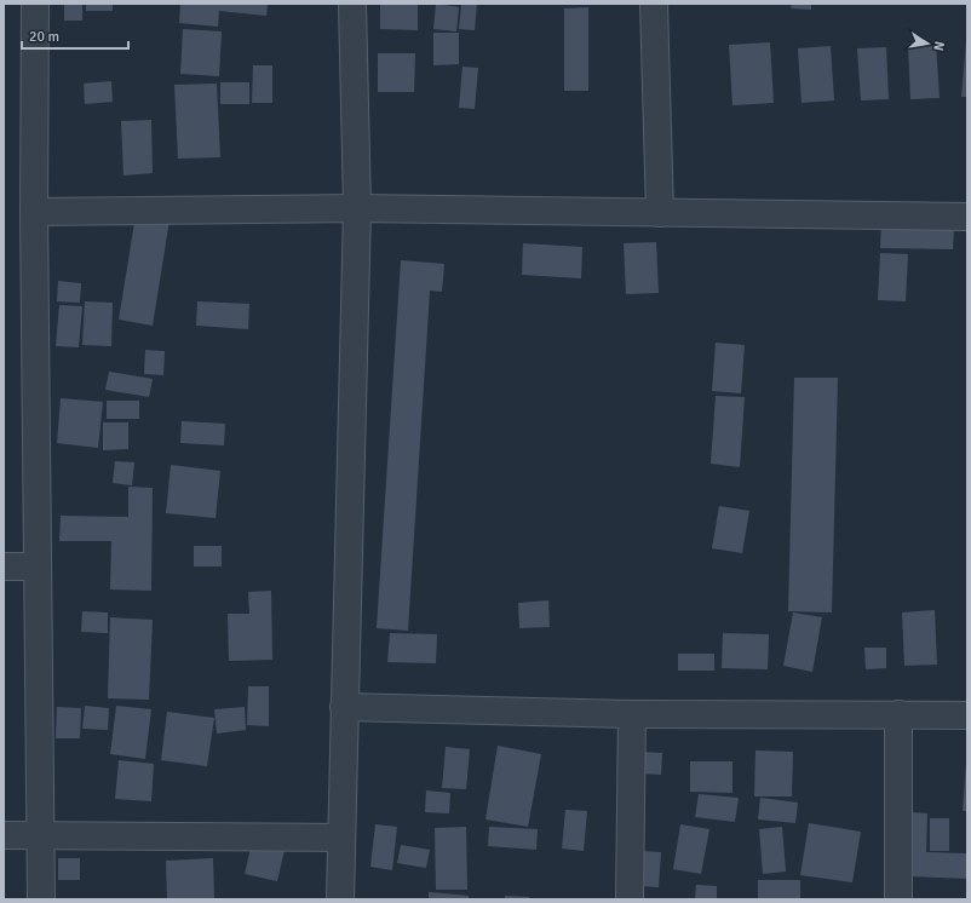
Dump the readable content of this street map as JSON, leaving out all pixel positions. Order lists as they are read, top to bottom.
{
  "scale_bar": "20 m",
  "north": "right"
}
